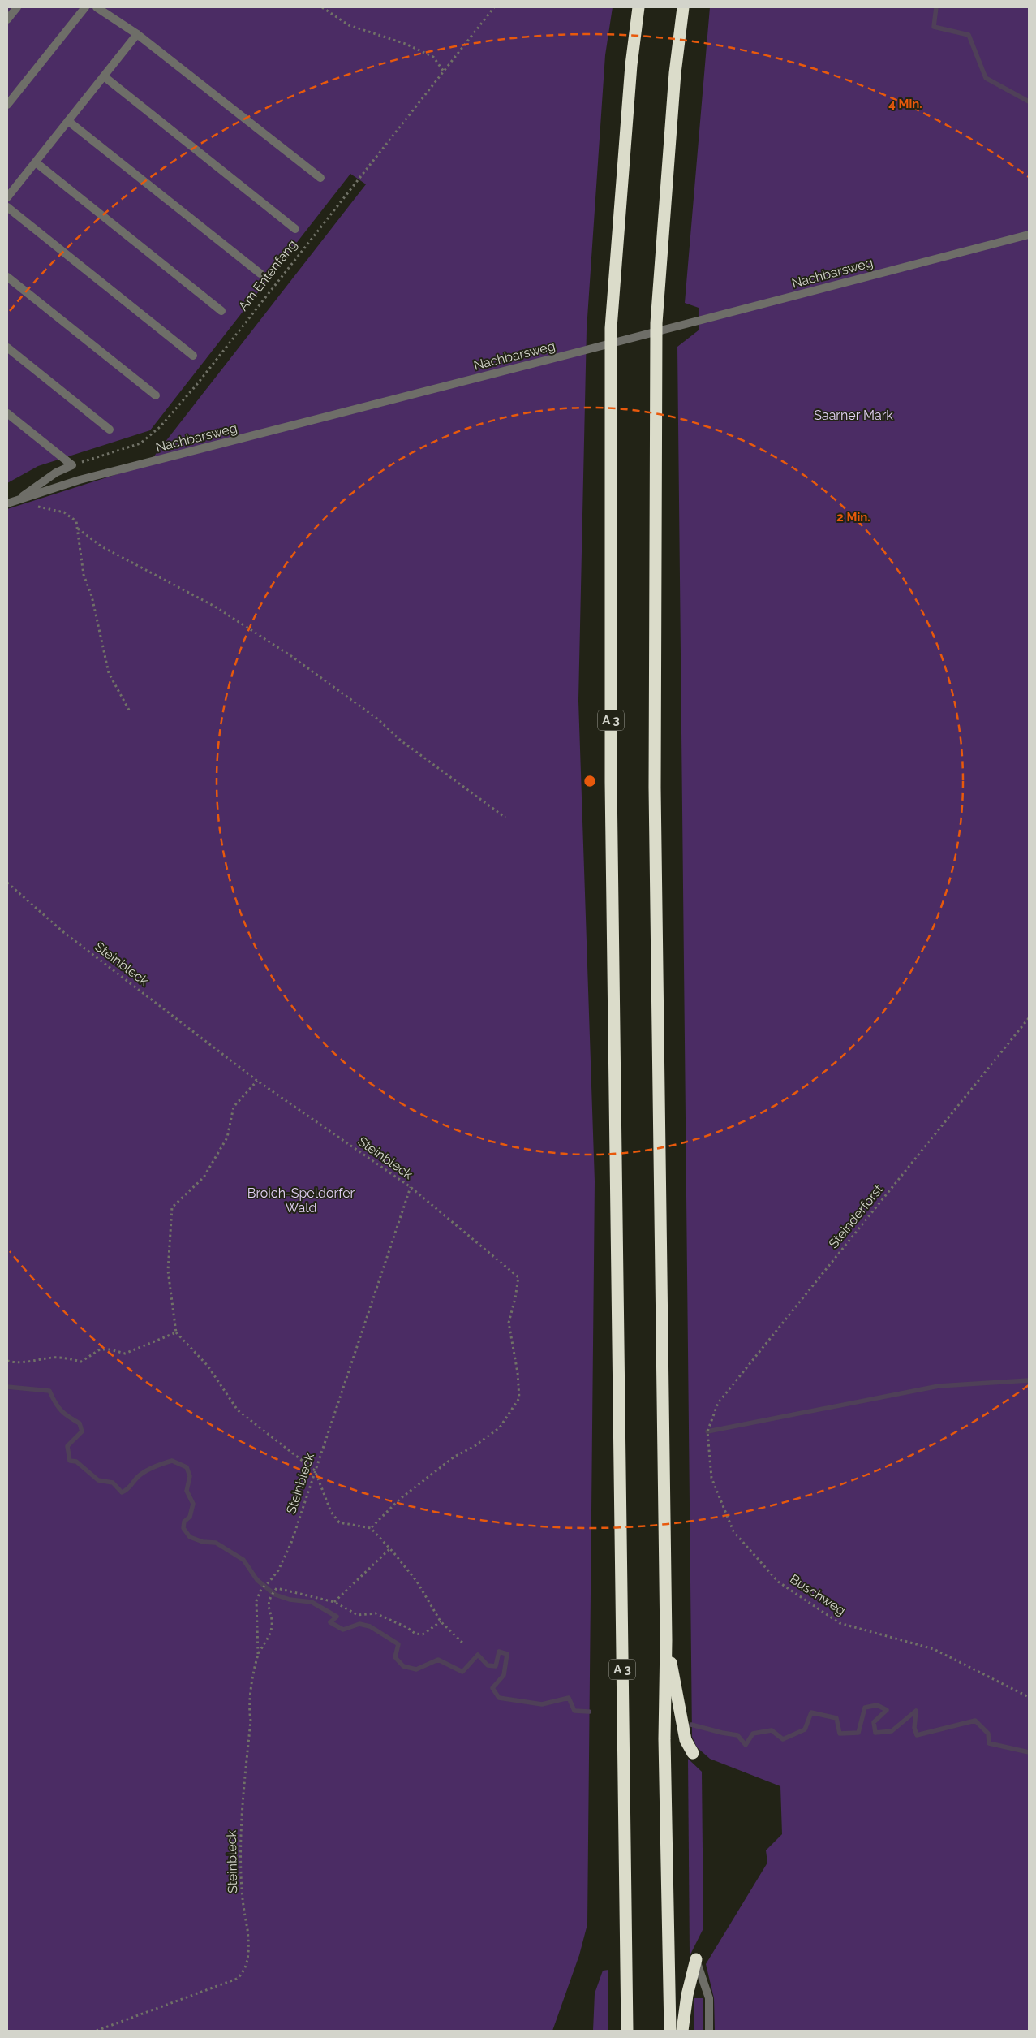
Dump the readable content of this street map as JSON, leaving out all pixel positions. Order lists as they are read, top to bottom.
{
  "streets": {
    "highway": ["A 3"],
    "lane": ["Nachbarsweg"],
    "path": [
      "Am Entenfang",
      "Steinbleck",
      "Steinderforst",
      "Buschweg"
    ]
  },
  "crossings": [
    ["Steinderforst", "Buschweg"]
  ],
  "parks": ["Saarner Mark", "Broich-Speldorfer Wald"],
  "rings": ["4 Min.", "2 Min."]
}
